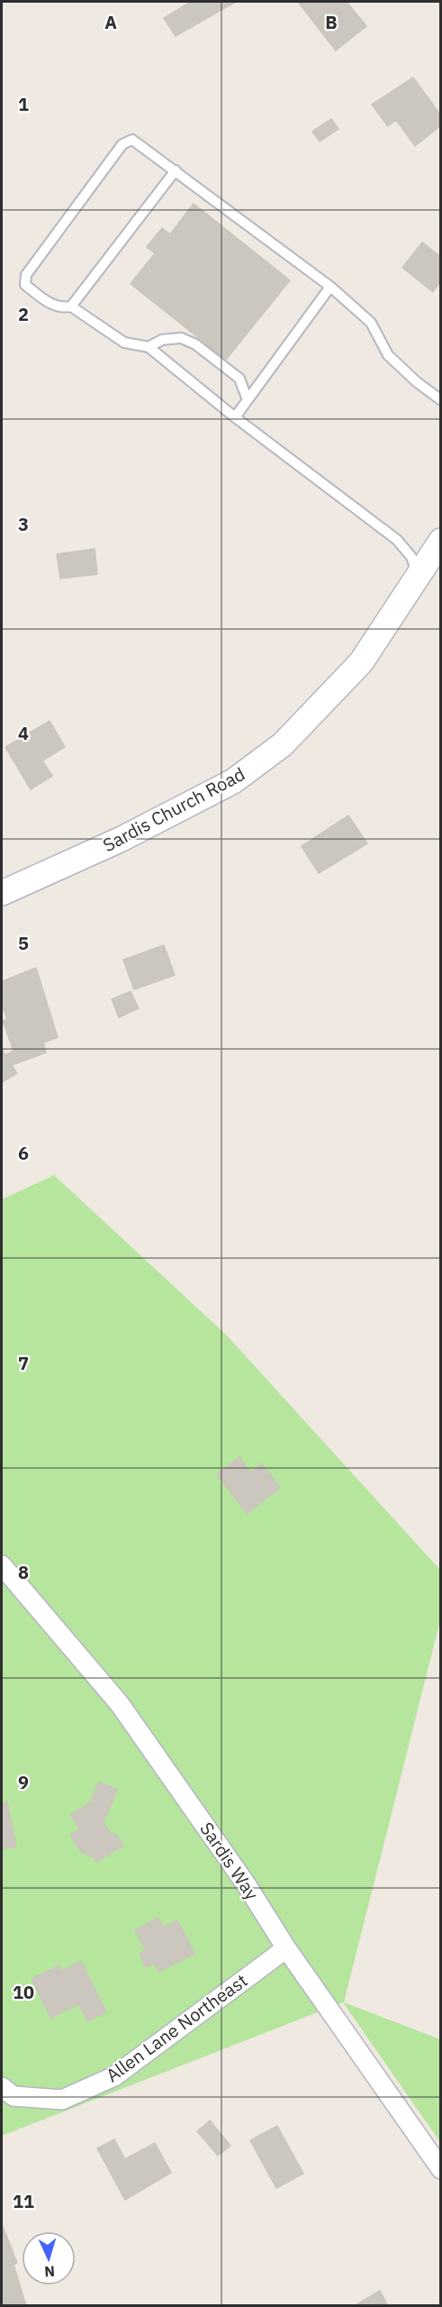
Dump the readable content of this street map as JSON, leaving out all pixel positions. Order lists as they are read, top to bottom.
{
  "streets": {
    "street": ["Sardis Church Road", "Sardis Way", "Allen Lane Northeast"]
  },
  "crossings": [
    ["Sardis Way", "Allen Lane Northeast"]
  ],
  "north": "bottom",
  "grid": {
    "columns": ["A", "B"],
    "rows": [
      "1",
      "2",
      "3",
      "4",
      "5",
      "6",
      "7",
      "8",
      "9",
      "10",
      "11"
    ]
  }
}
